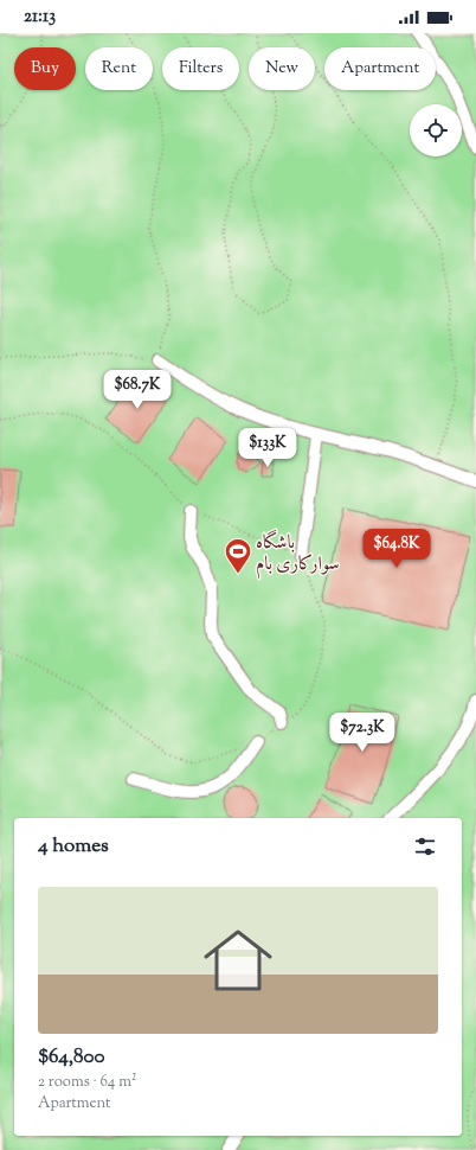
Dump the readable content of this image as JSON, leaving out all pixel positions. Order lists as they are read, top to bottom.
{
  "places": {
    "sports": ["باشگاه سوارکاری بام"]
  },
  "page": {
    "status": "21:13",
    "chip": [
      "Buy",
      "Rent",
      "Filters",
      "New",
      "Apartment"
    ],
    "price": [
      "$68.7K",
      "$133K",
      "$64.8K",
      "$72.3K"
    ],
    "heading": "4 homes",
    "list": [
      {
        "name": "$64,800",
        "note": "2 rooms · 64 m² · Apartment"
      }
    ]
  }
}
